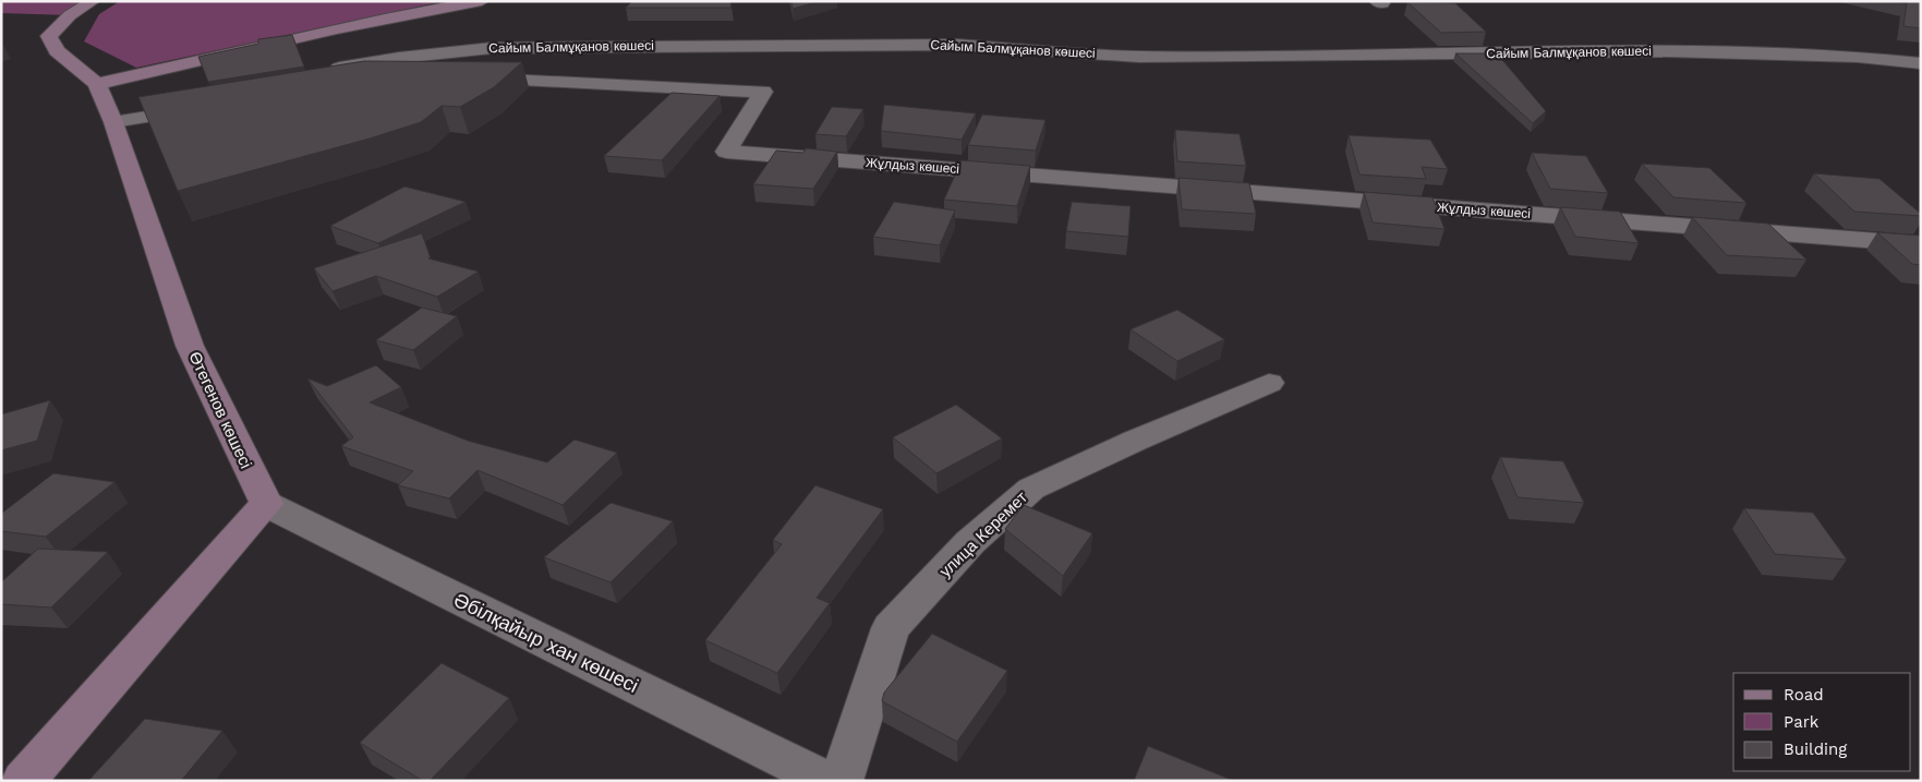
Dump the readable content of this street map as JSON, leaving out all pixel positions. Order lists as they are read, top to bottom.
{
  "streets": {
    "street": [
      "Сайым Балмұқанов көшесі",
      "Жұлдыз көшесі",
      "Өтегенов көшесі",
      "улица Керемет",
      "Әбілқайыр хан көшесі"
    ]
  },
  "crossings": [
    ["Өтегенов көшесі", "Әбілқайыр хан көшесі"]
  ],
  "legend": ["Road", "Park", "Building"]
}
